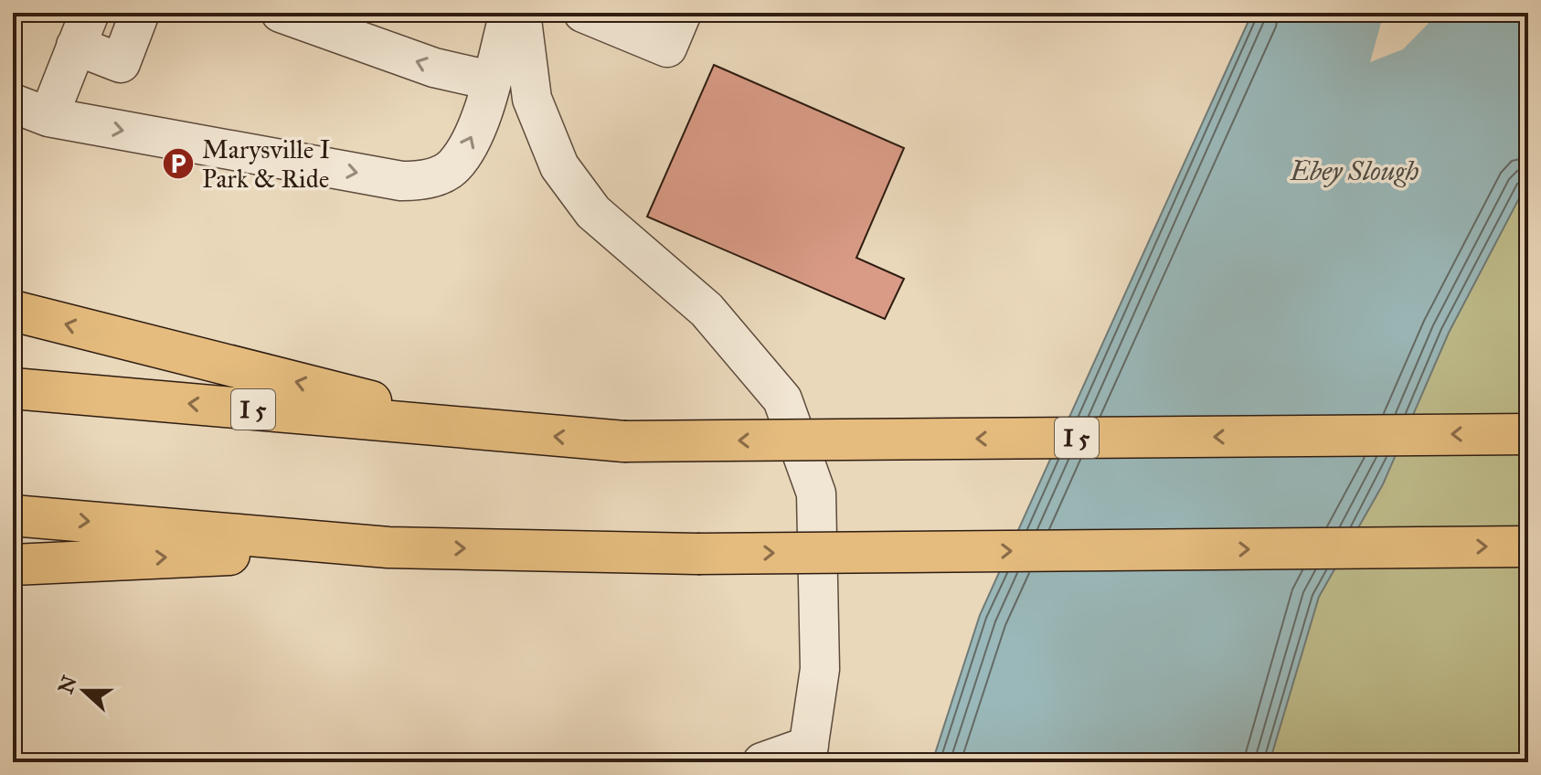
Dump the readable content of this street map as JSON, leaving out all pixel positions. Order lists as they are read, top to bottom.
{
  "streets": {
    "highway": ["I 5"]
  },
  "water": ["Ebey Slough"],
  "places": {
    "parking": ["Marysville I Park & Ride"]
  },
  "north": "left"
}
